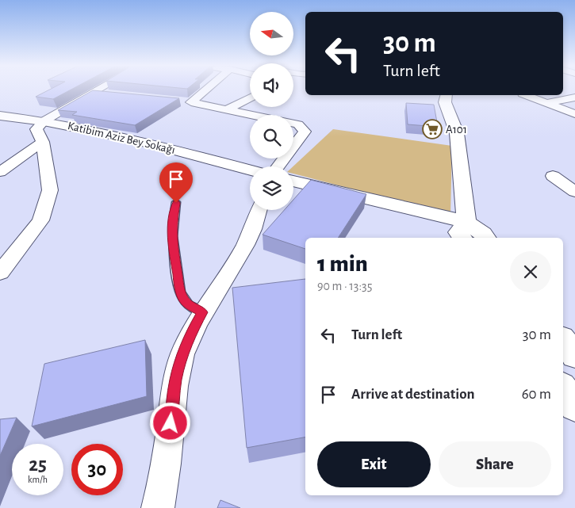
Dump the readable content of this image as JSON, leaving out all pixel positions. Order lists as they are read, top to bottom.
{
  "streets": {
    "street": ["Katibim Aziz Bey Sokağı"]
  },
  "places": {
    "supermarket": ["A101"]
  },
  "north": "left",
  "page": {
    "turn": ["30 m", "Turn left"],
    "heading": ["1 min", "90 m · 13:35"],
    "list": [
      {
        "name": "Turn left",
        "value": "30 m"
      },
      {
        "name": "Arrive at destination",
        "value": "60 m"
      }
    ],
    "buttons": ["Exit", "Share"],
    "speed": "25 km/h",
    "limit": "30"
  }
}
